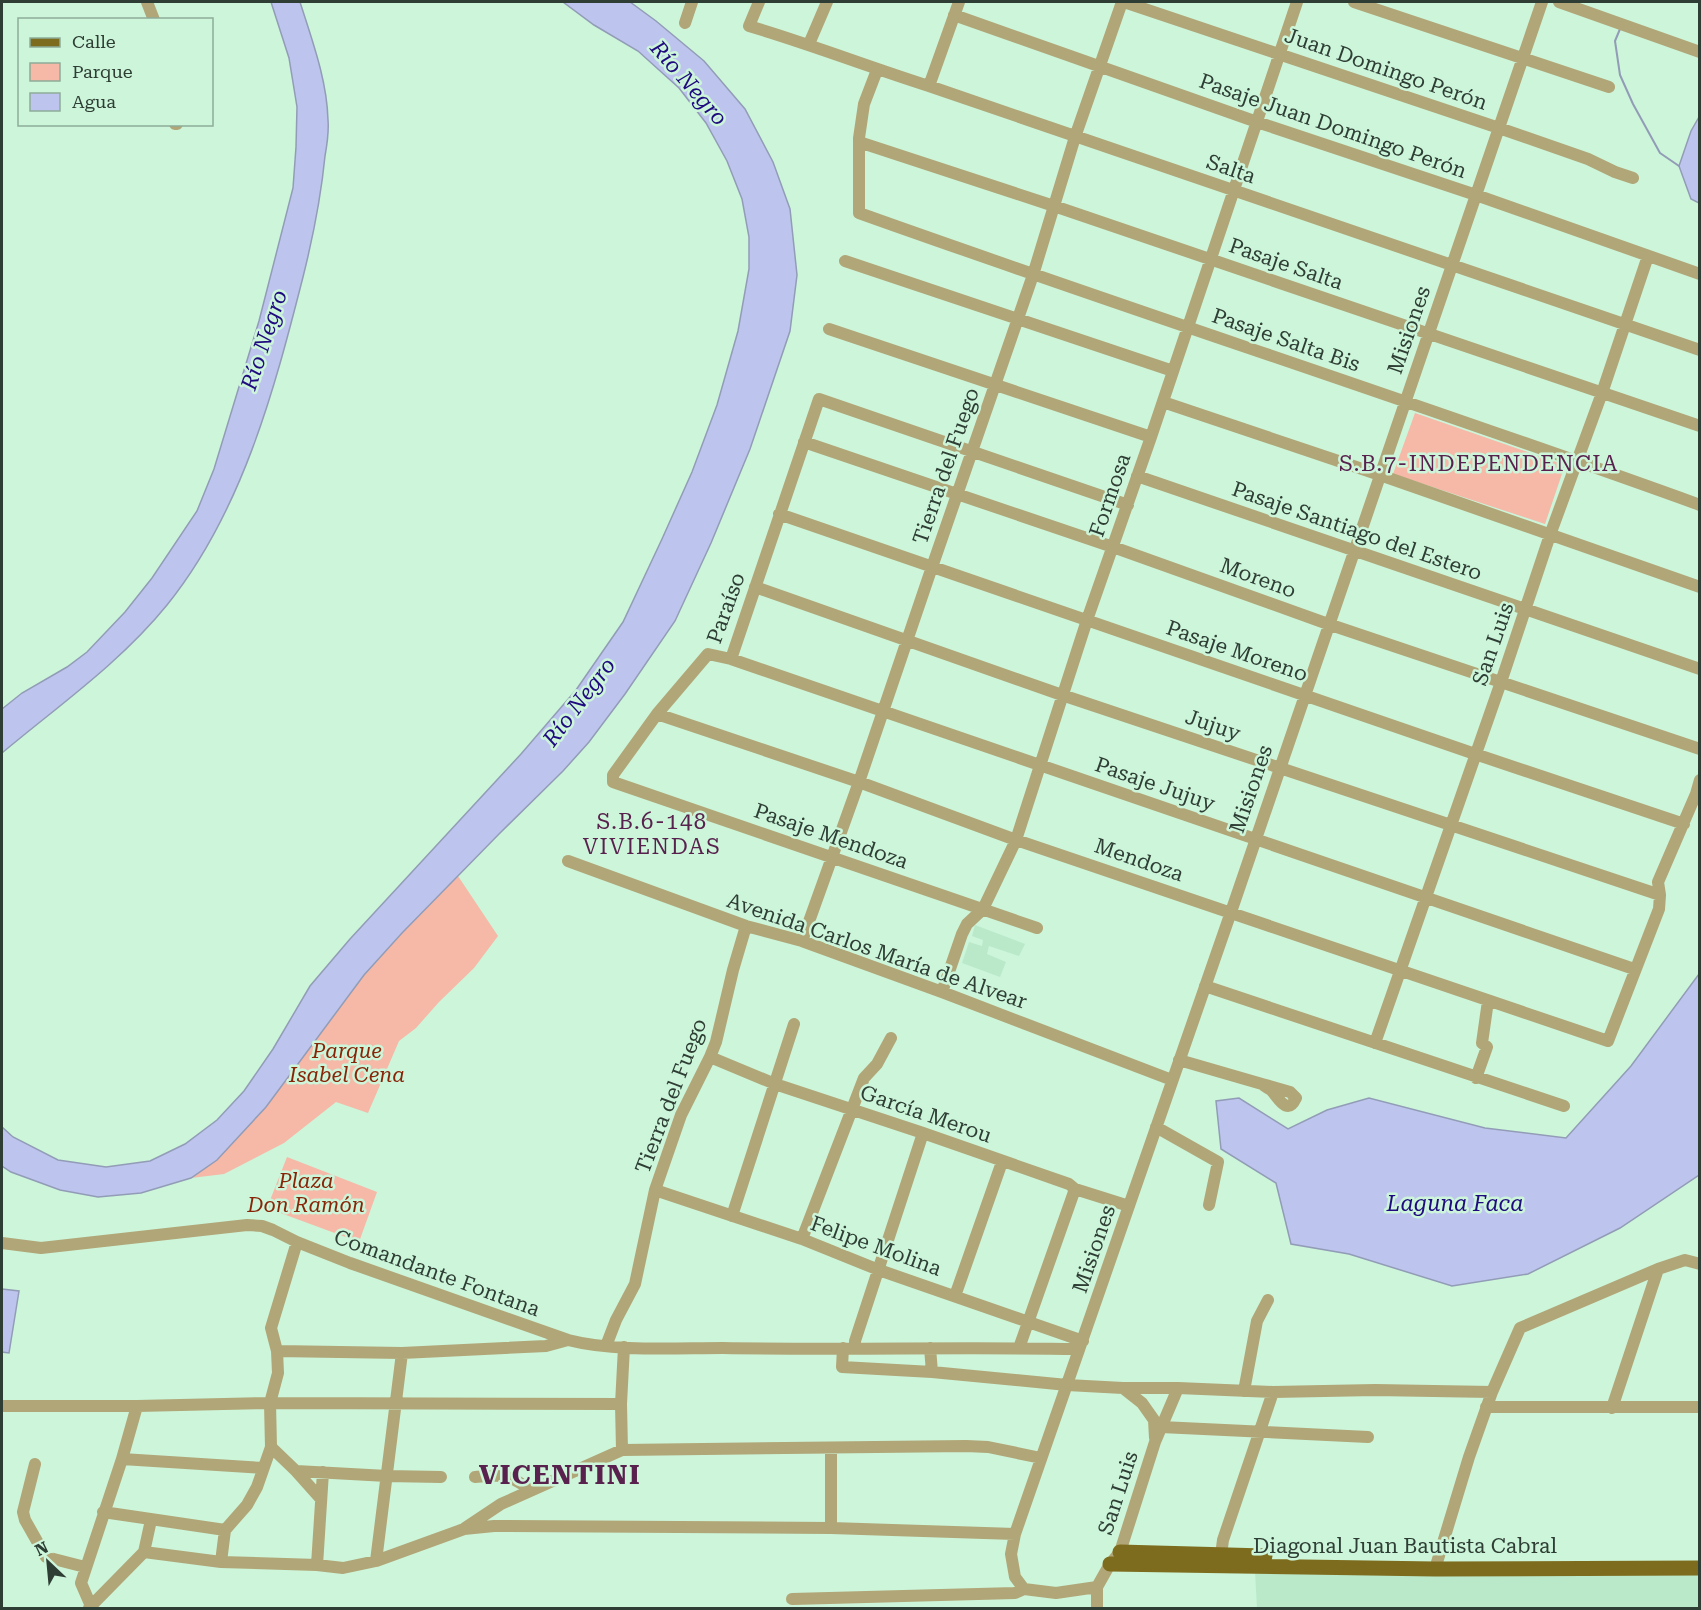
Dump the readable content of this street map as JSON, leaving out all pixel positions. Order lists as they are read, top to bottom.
{
  "streets": {
    "main road": ["Diagonal Juan Bautista Cabral"],
    "street": [
      "Juan Domingo Perón",
      "Pasaje Juan Domingo Perón",
      "Salta",
      "Pasaje Salta",
      "Misiones",
      "Pasaje Salta Bis",
      "Tierra del Fuego",
      "Formosa",
      "Pasaje Santiago del Estero",
      "Moreno",
      "Paraíso",
      "San Luis",
      "Pasaje Moreno",
      "Jujuy",
      "Pasaje Jujuy",
      "Pasaje Mendoza",
      "Mendoza",
      "Avenida Carlos María de Alvear",
      "García Merou",
      "Felipe Molina",
      "Comandante Fontana"
    ]
  },
  "crossings": [
    ["Juan Domingo Perón", "Misiones"],
    ["Juan Domingo Perón", "Tierra del Fuego"],
    ["Juan Domingo Perón", "Formosa"],
    ["Pasaje Juan Domingo Perón", "Misiones"],
    ["Pasaje Juan Domingo Perón", "Tierra del Fuego"],
    ["Pasaje Juan Domingo Perón", "Formosa"],
    ["Pasaje Juan Domingo Perón", "San Luis"],
    ["Salta", "Misiones"],
    ["Salta", "Tierra del Fuego"],
    ["Salta", "Formosa"],
    ["Salta", "San Luis"],
    ["Pasaje Salta", "Misiones"],
    ["Pasaje Salta", "Pasaje Salta Bis"],
    ["Pasaje Salta", "Tierra del Fuego"],
    ["Pasaje Salta", "Formosa"],
    ["Pasaje Salta", "San Luis"],
    ["Misiones", "Pasaje Salta Bis"],
    ["Misiones", "Pasaje Santiago del Estero"],
    ["Misiones", "Moreno"],
    ["Misiones", "Pasaje Moreno"],
    ["Misiones", "Jujuy"],
    ["Misiones", "Pasaje Jujuy"],
    ["Misiones", "Mendoza"],
    ["Misiones", "Avenida Carlos María de Alvear"],
    ["Misiones", "García Merou"],
    ["Misiones", "Felipe Molina"],
    ["Pasaje Salta Bis", "Tierra del Fuego"],
    ["Pasaje Salta Bis", "Formosa"],
    ["Pasaje Salta Bis", "San Luis"],
    ["Tierra del Fuego", "Moreno"],
    ["Tierra del Fuego", "Paraíso"],
    ["Tierra del Fuego", "Pasaje Moreno"],
    ["Tierra del Fuego", "Jujuy"],
    ["Tierra del Fuego", "Pasaje Jujuy"],
    ["Tierra del Fuego", "Pasaje Mendoza"],
    ["Tierra del Fuego", "Mendoza"],
    ["Tierra del Fuego", "Avenida Carlos María de Alvear"],
    ["Tierra del Fuego", "García Merou"],
    ["Tierra del Fuego", "Felipe Molina"],
    ["Formosa", "Pasaje Santiago del Estero"],
    ["Formosa", "Moreno"],
    ["Formosa", "Pasaje Moreno"],
    ["Formosa", "Jujuy"],
    ["Formosa", "Pasaje Jujuy"],
    ["Formosa", "Pasaje Mendoza"],
    ["Formosa", "Mendoza"],
    ["Formosa", "Avenida Carlos María de Alvear"],
    ["Pasaje Santiago del Estero", "San Luis"],
    ["Moreno", "Paraíso"],
    ["Moreno", "San Luis"],
    ["Paraíso", "Pasaje Moreno"],
    ["Paraíso", "Jujuy"],
    ["Paraíso", "Pasaje Jujuy"],
    ["Paraíso", "Pasaje Mendoza"],
    ["Paraíso", "Mendoza"],
    ["San Luis", "Pasaje Moreno"],
    ["San Luis", "Jujuy"],
    ["San Luis", "Pasaje Jujuy"],
    ["San Luis", "Mendoza"],
    ["San Luis", "Diagonal Juan Bautista Cabral"],
    ["Pasaje Jujuy", "Mendoza"]
  ],
  "districts": ["S.B.7-INDEPENDENCIA", "S.B.6-148 VIVIENDAS", "VICENTINI"],
  "water": ["Río Negro", "Laguna Faca"],
  "parks": ["Parque Isabel Cena", "Plaza Don Ramón"],
  "legend": ["Calle", "Parque", "Agua"],
  "north": "top left"
}
